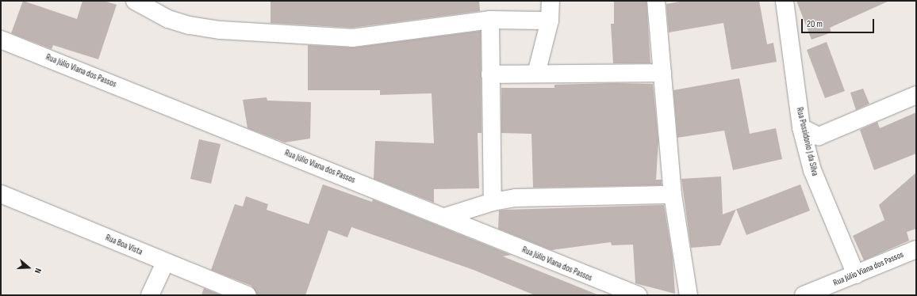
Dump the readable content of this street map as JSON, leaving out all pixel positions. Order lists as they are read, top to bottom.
{
  "streets": {
    "street": ["Rua Júlio Viana dos Passos", "Rua Possidonio J da Silva", "Rua Boa Vista"]
  },
  "crossings": [
    ["Rua Júlio Viana dos Passos", "Rua Possidonio J da Silva"]
  ],
  "scale_bar": "20 m",
  "north": "right"
}
